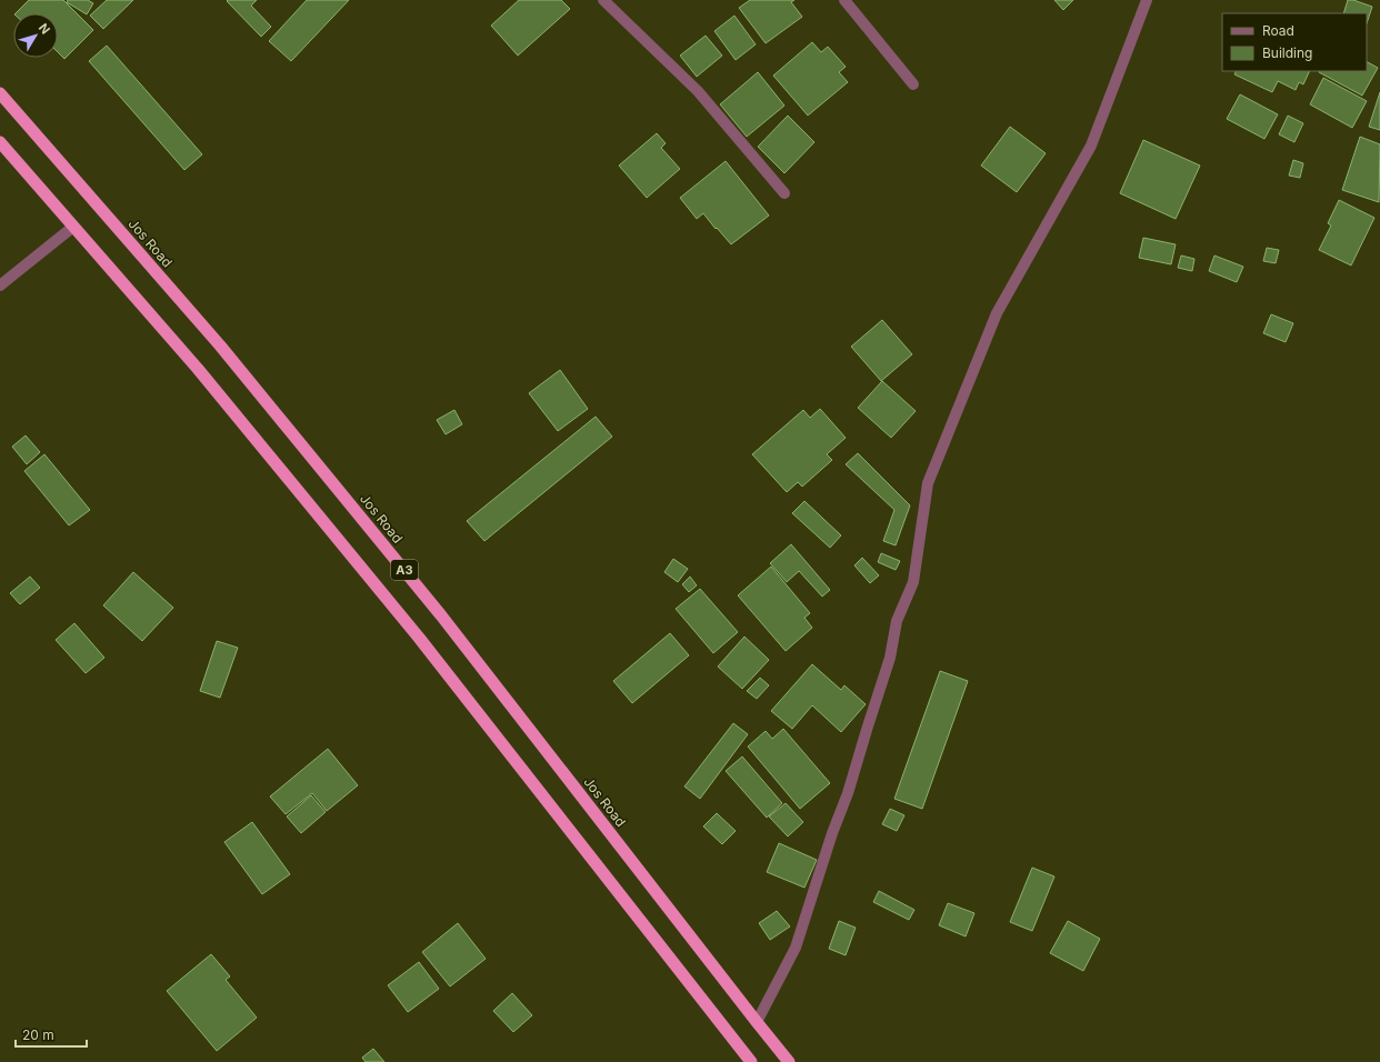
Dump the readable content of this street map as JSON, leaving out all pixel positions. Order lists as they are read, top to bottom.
{
  "streets": {
    "highway": ["Jos Road", "A3"]
  },
  "legend": ["Road", "Building"],
  "scale_bar": "20 m",
  "north": "top right"
}
